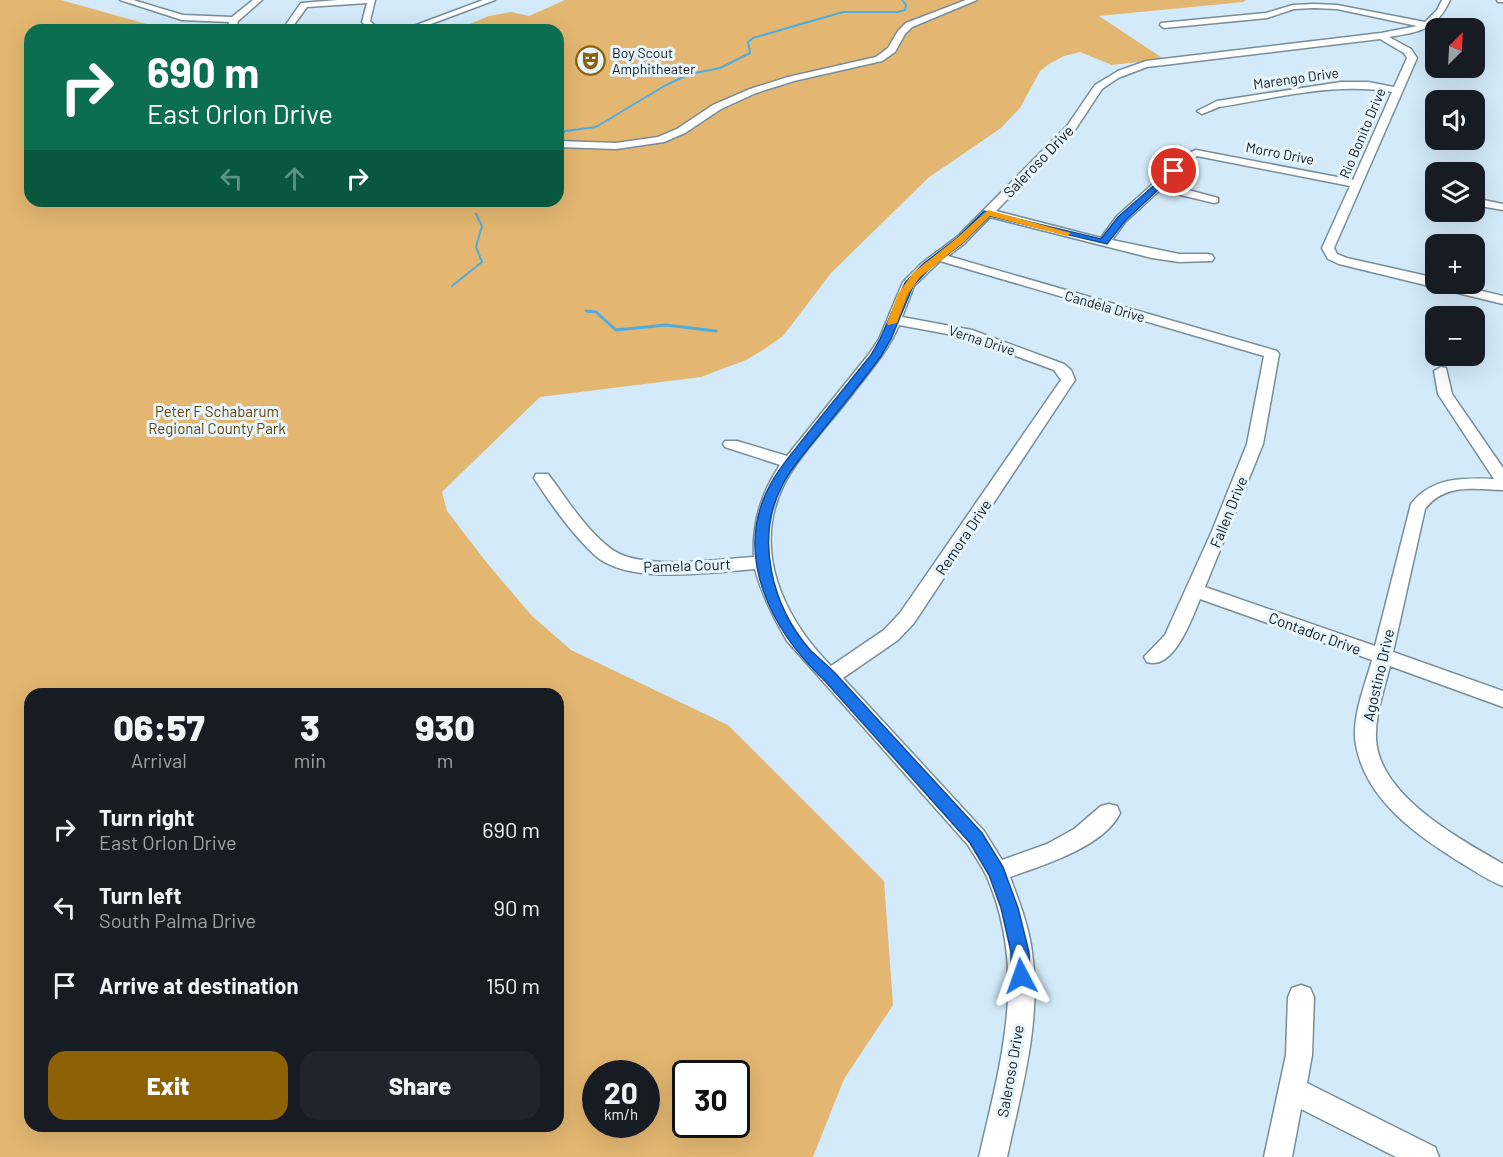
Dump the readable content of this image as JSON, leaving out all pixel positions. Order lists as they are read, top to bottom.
{
  "streets": {
    "street": [
      "Marengo Drive",
      "Rio Bonito Drive",
      "Morro Drive",
      "Saleroso Drive",
      "Candela Drive",
      "Verna Drive",
      "Fallen Drive",
      "Remora Drive",
      "Pamela Court",
      "Contador Drive",
      "Agostino Drive"
    ]
  },
  "crossings": [
    ["Marengo Drive", "Rio Bonito Drive"],
    ["Rio Bonito Drive", "Morro Drive"],
    ["Rio Bonito Drive", "Saleroso Drive"],
    ["Saleroso Drive", "Candela Drive"],
    ["Saleroso Drive", "Verna Drive"],
    ["Saleroso Drive", "Remora Drive"],
    ["Saleroso Drive", "Pamela Court"],
    ["Candela Drive", "Fallen Drive"],
    ["Verna Drive", "Remora Drive"],
    ["Fallen Drive", "Contador Drive"],
    ["Contador Drive", "Agostino Drive"]
  ],
  "parks": ["Peter F Schabarum Regional County Park"],
  "places": {
    "theatre": ["Boy Scout Amphitheater"]
  },
  "north": "top right",
  "page": {
    "map_buttons": ["+", "−"],
    "turn": ["690 m", "East Orlon Drive"],
    "eta": [
      "06:57",
      "Arrival",
      "3",
      "min",
      "930",
      "m"
    ],
    "list": [
      {
        "name": "Turn right",
        "note": "East Orlon Drive",
        "value": "690 m"
      },
      {
        "name": "Turn left",
        "note": "South Palma Drive",
        "value": "90 m"
      },
      {
        "name": "Arrive at destination",
        "value": "150 m"
      }
    ],
    "buttons": ["Exit", "Share"],
    "speed": "20 km/h",
    "limit": "30"
  }
}
